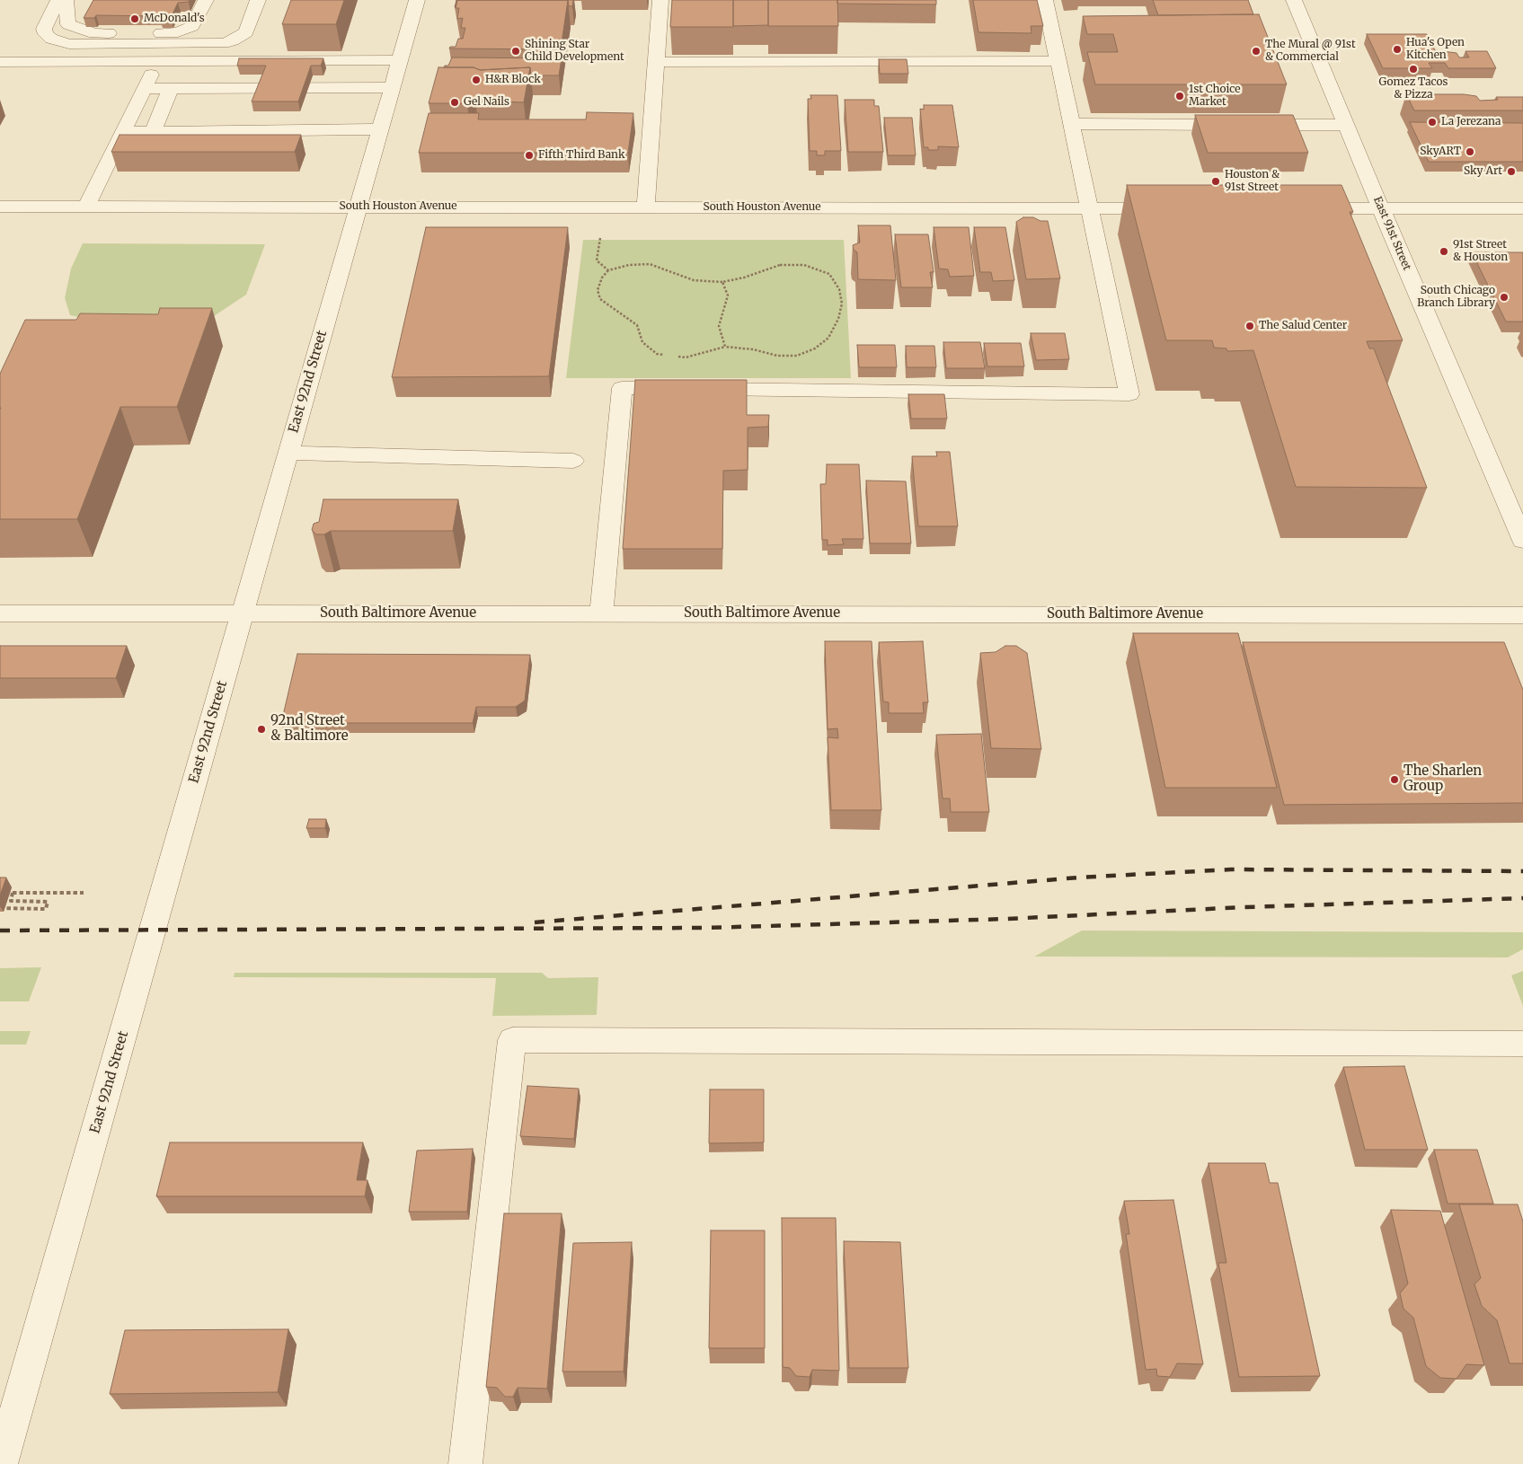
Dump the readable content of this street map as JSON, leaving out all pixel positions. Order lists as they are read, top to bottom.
{
  "streets": {
    "street": [
      "South Houston Avenue",
      "East 91st Street",
      "East 92nd Street",
      "South Baltimore Avenue"
    ]
  },
  "crossings": [
    ["South Houston Avenue", "East 92nd Street"],
    ["East 92nd Street", "South Baltimore Avenue"]
  ],
  "places": [
    "McDonald's",
    "Hua's Open Kitchen",
    "Shining Star Child Development",
    "The Mural @ 91st & Commercial",
    "Gomez Tacos & Pizza",
    "H&R Block",
    "1st Choice Market",
    "Gel Nails",
    "La Jerezana",
    "SkyART",
    "Fifth Third Bank",
    "Sky Art",
    "Houston & 91st Street",
    "91st Street & Houston",
    "South Chicago Branch Library",
    "The Salud Center",
    "92nd Street & Baltimore",
    "The Sharlen Group"
  ]
}
